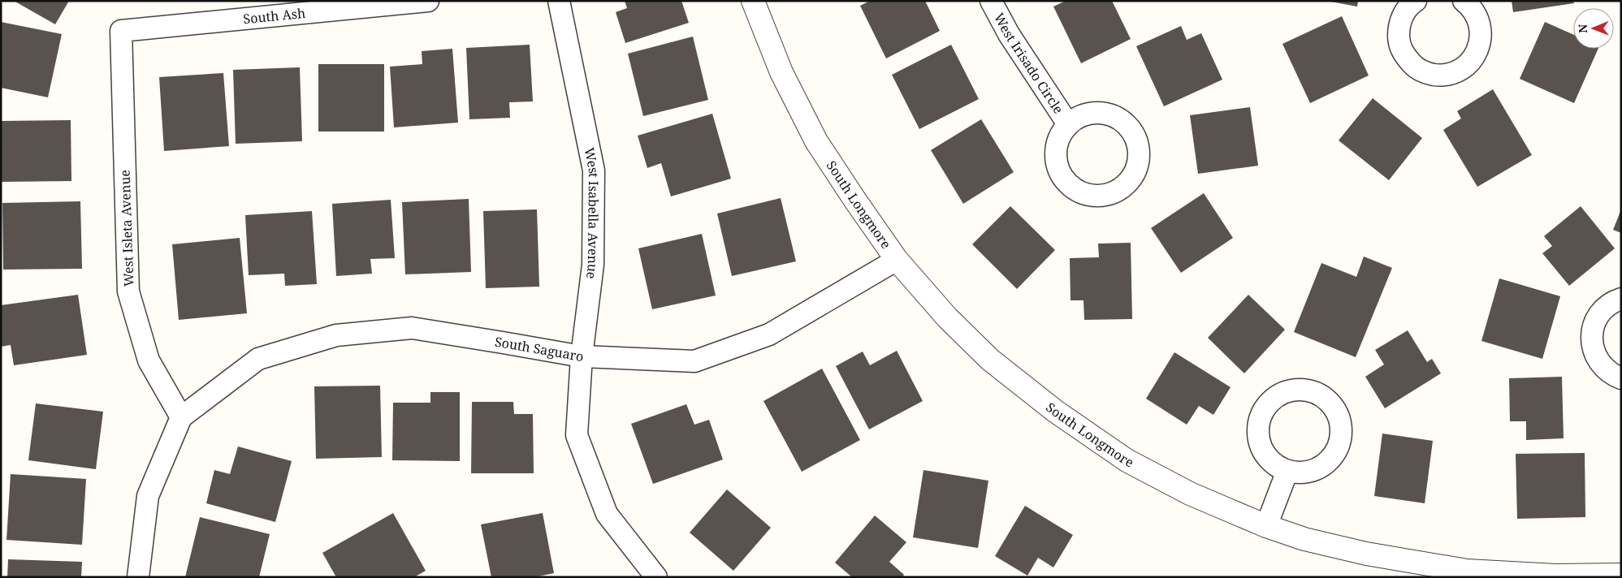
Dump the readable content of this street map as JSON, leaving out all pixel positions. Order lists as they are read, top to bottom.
{
  "streets": {
    "street": [
      "South Ash",
      "West Irisado Circle",
      "South Longmore",
      "West Isabella Avenue",
      "West Isleta Avenue",
      "South Saguaro"
    ]
  },
  "crossings": [
    ["South Ash", "West Isleta Avenue"],
    ["South Longmore", "South Saguaro"],
    ["West Isabella Avenue", "South Saguaro"],
    ["West Isleta Avenue", "South Saguaro"]
  ],
  "north": "left"
}
